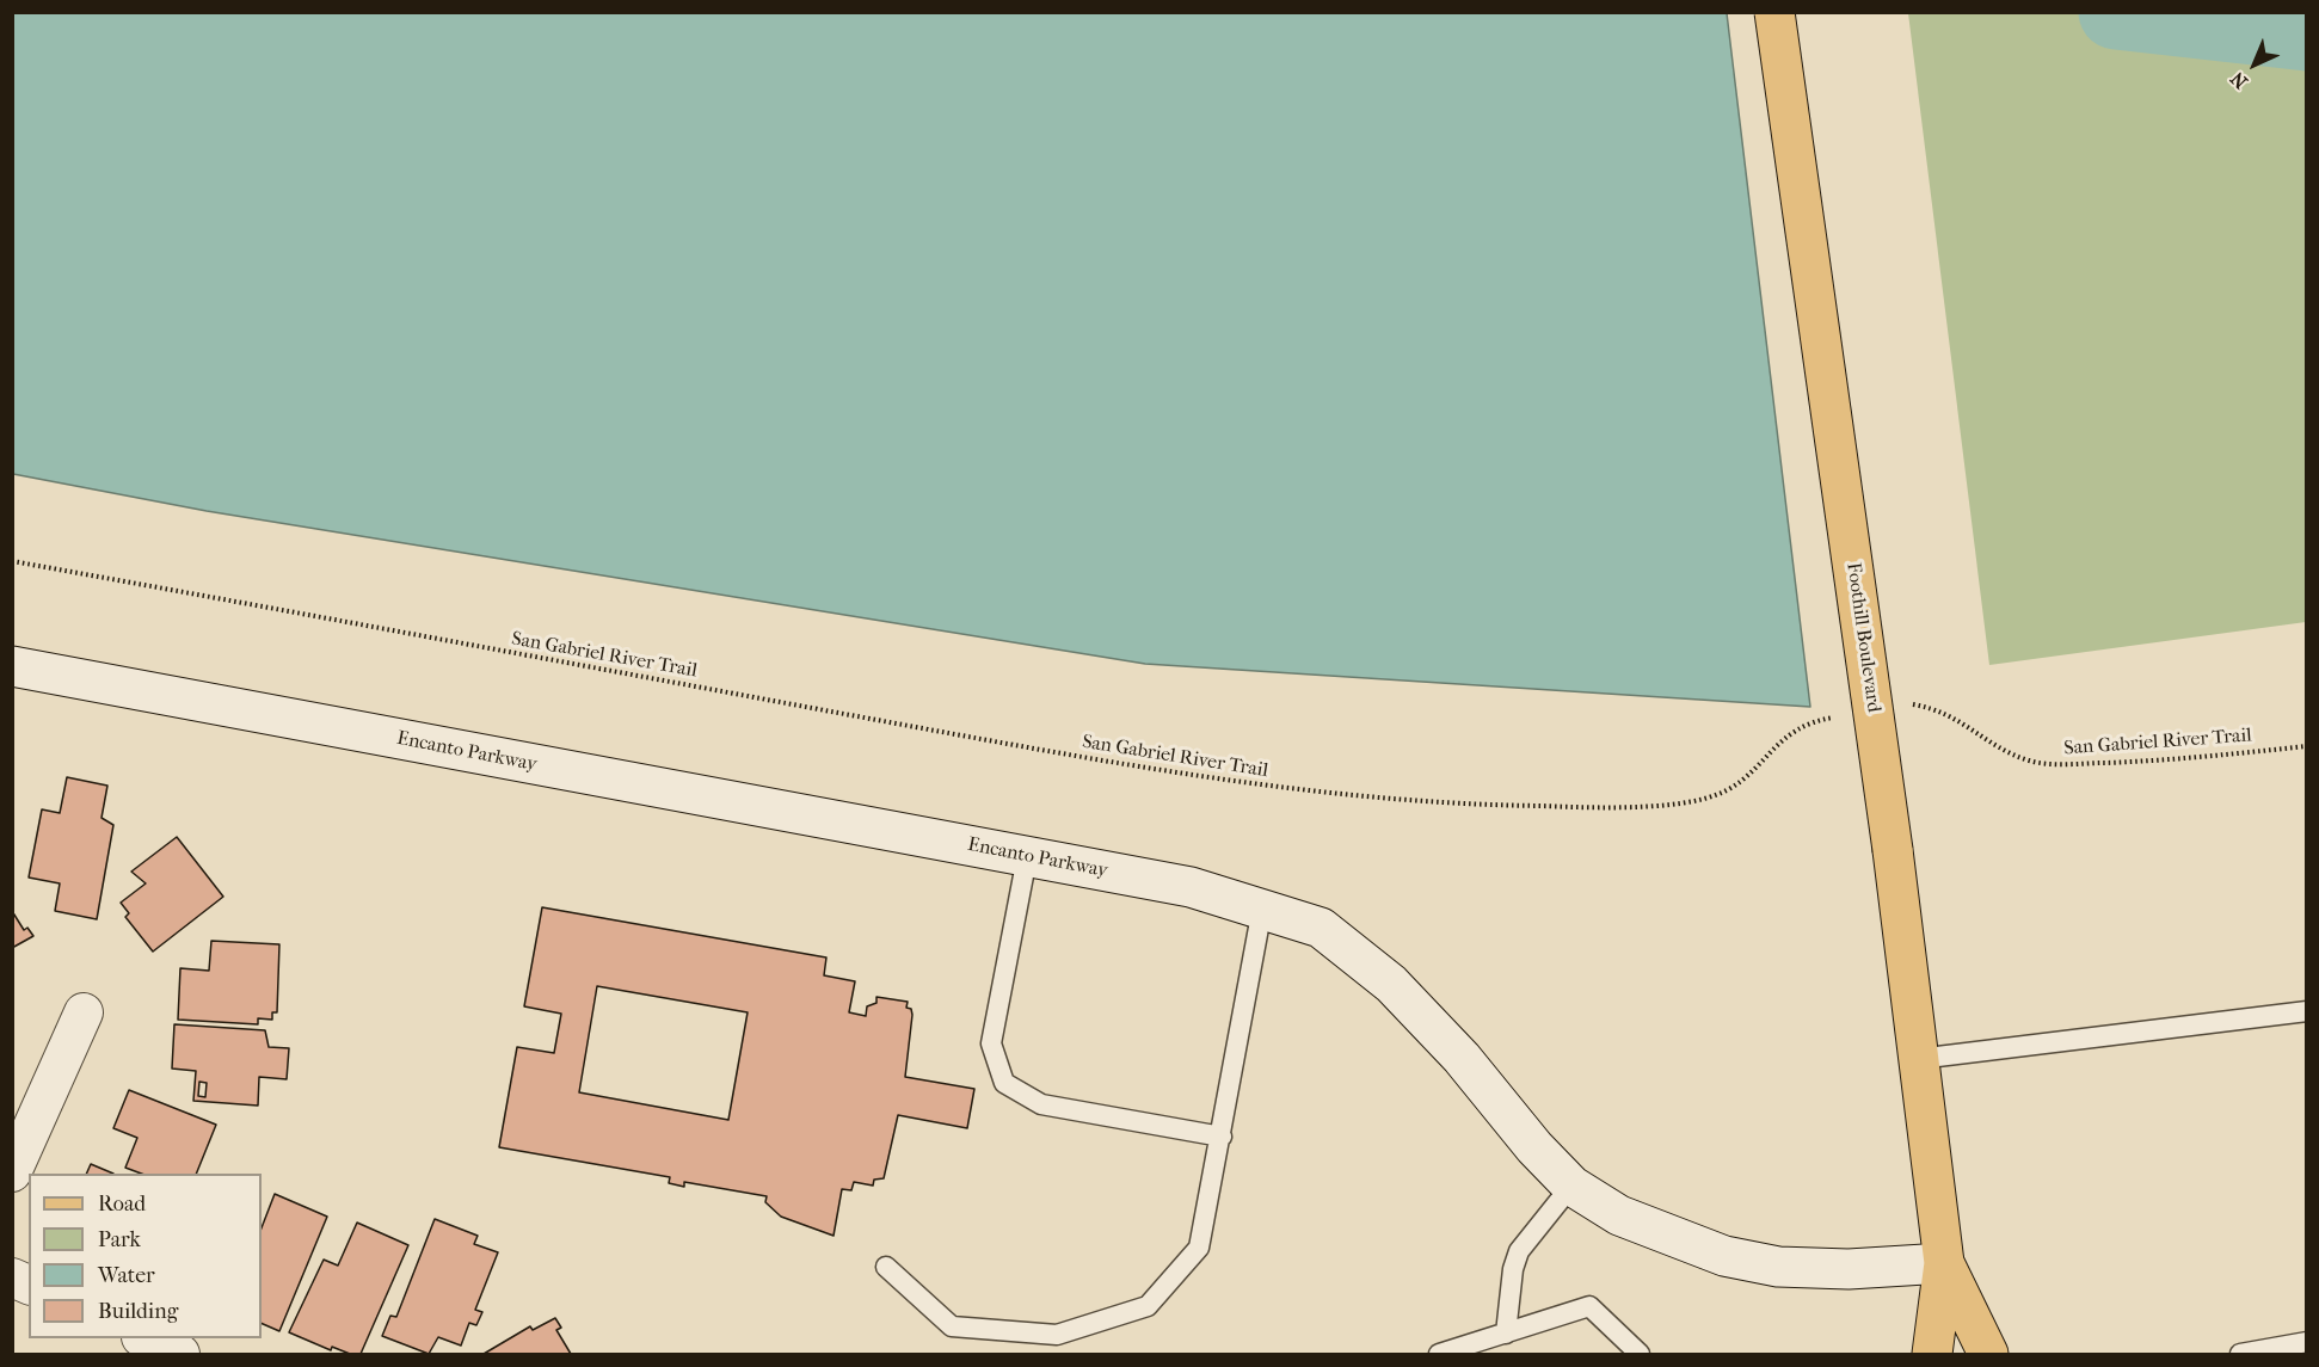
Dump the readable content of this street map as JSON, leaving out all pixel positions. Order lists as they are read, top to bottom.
{
  "streets": {
    "main road": ["Foothill Boulevard"],
    "street": ["Encanto Parkway"],
    "path": ["San Gabriel River Trail"]
  },
  "crossings": [
    ["Foothill Boulevard", "Encanto Parkway"]
  ],
  "legend": [
    "Road",
    "Park",
    "Water",
    "Building"
  ],
  "north": "bottom left"
}
